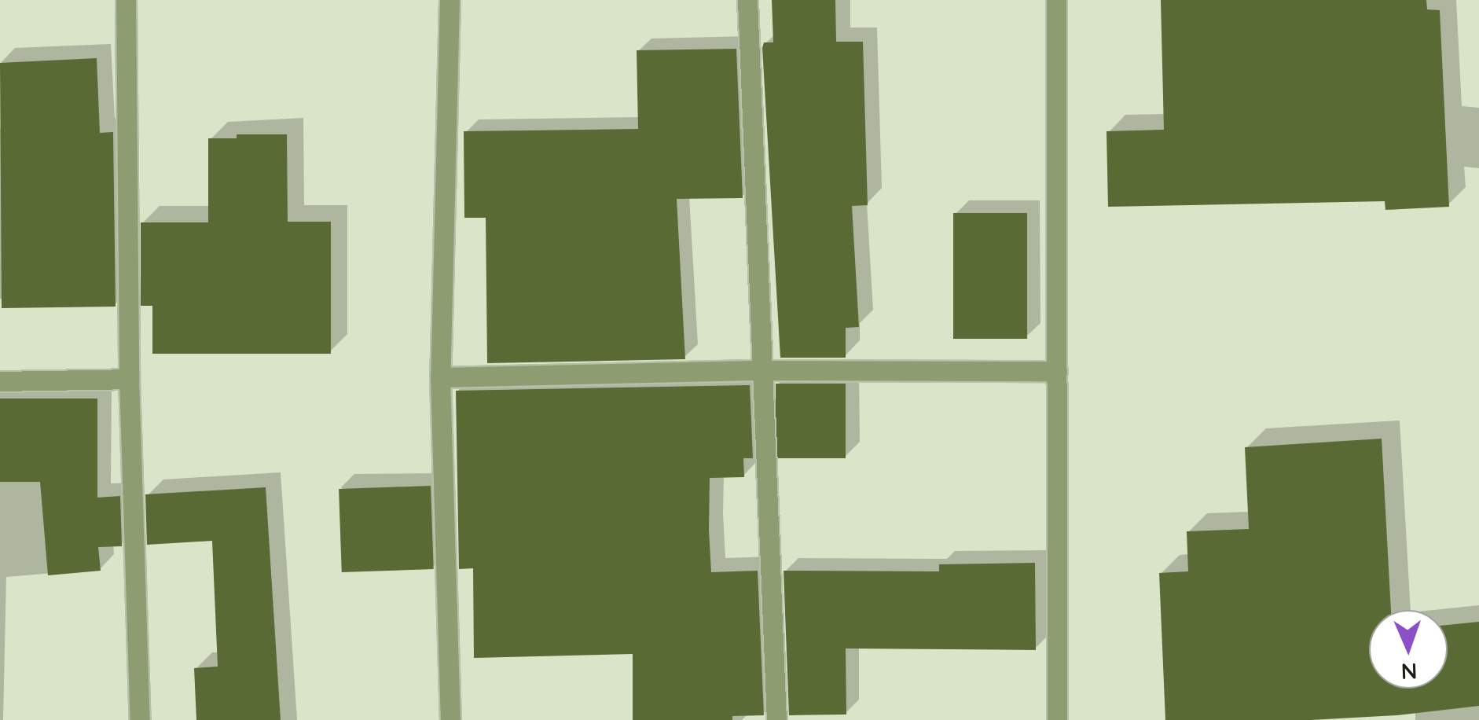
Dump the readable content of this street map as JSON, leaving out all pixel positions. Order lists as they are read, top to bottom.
{
  "north": "bottom"
}
